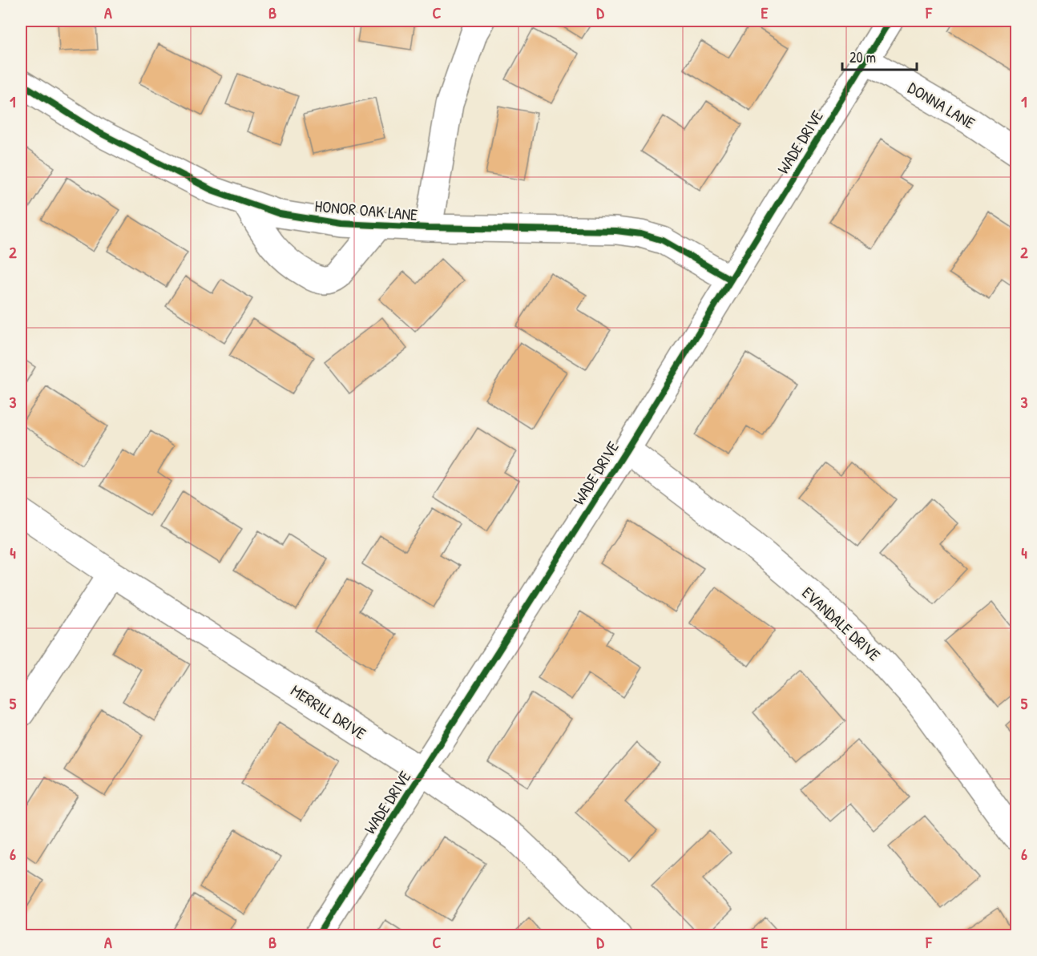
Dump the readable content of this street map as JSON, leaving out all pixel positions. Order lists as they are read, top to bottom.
{
  "streets": {
    "street": [
      "DONNA LANE",
      "WADE DRIVE",
      "HONOR OAK LANE",
      "EVANDALE DRIVE",
      "MERRILL DRIVE"
    ]
  },
  "crossings": [
    ["DONNA LANE", "WADE DRIVE"],
    ["WADE DRIVE", "HONOR OAK LANE"],
    ["WADE DRIVE", "EVANDALE DRIVE"],
    ["WADE DRIVE", "MERRILL DRIVE"]
  ],
  "scale_bar": "20 m",
  "grid": {
    "columns": [
      "A",
      "B",
      "C",
      "D",
      "E",
      "F"
    ],
    "rows": [
      "1",
      "2",
      "3",
      "4",
      "5",
      "6"
    ]
  }
}
